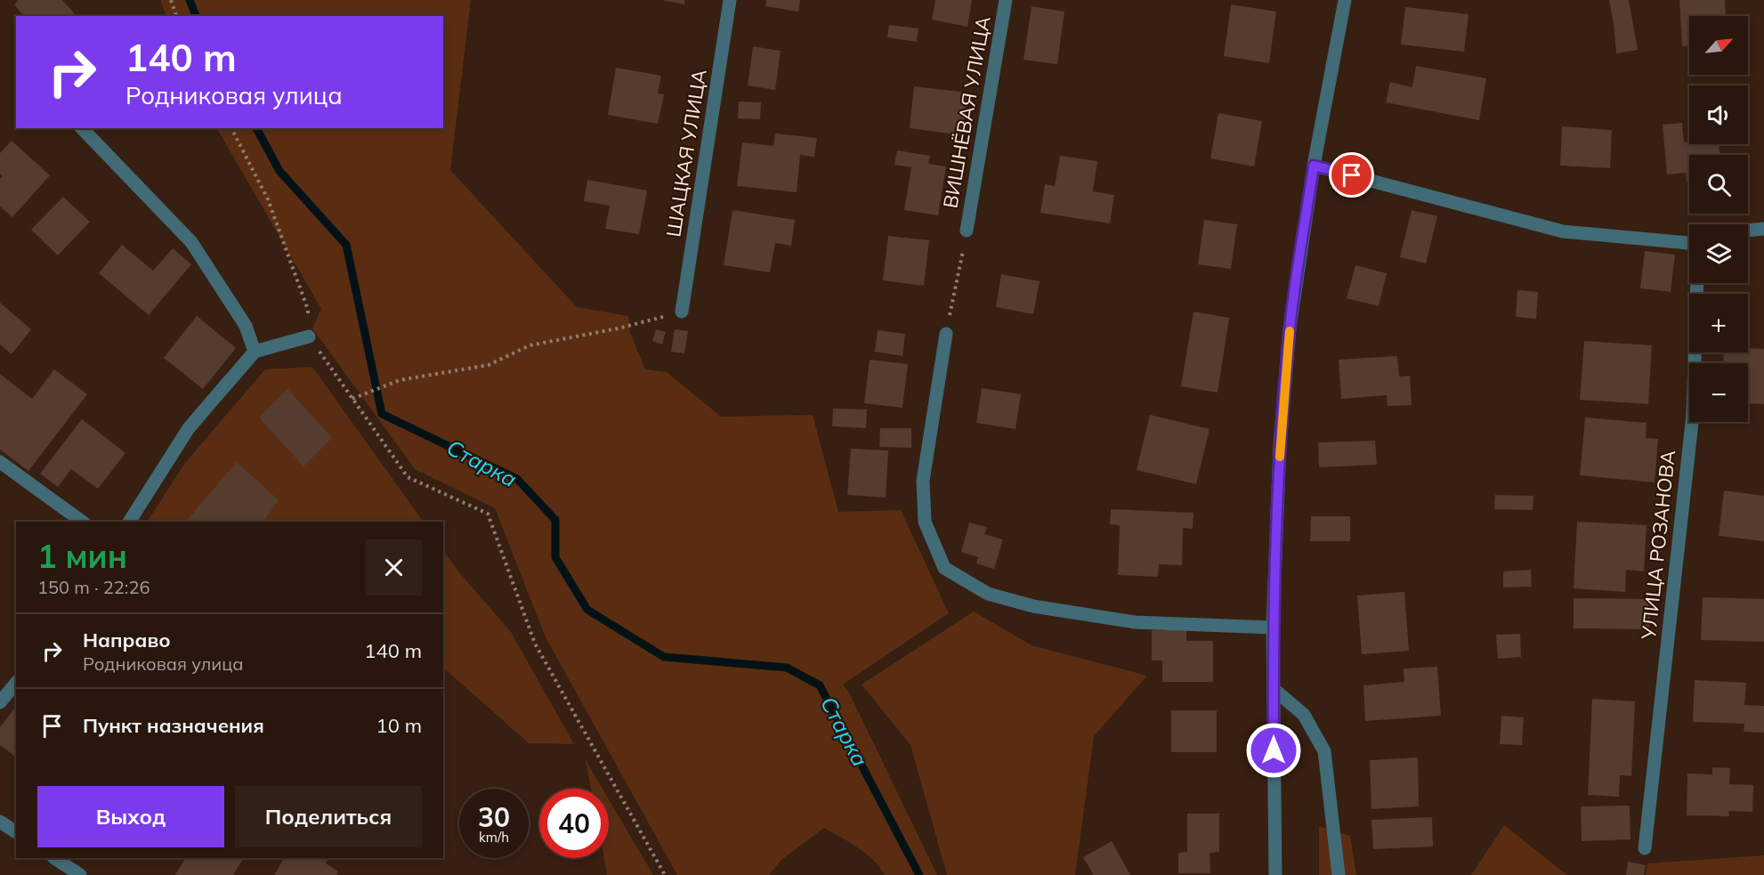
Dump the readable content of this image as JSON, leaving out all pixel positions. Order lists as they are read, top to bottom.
{
  "streets": {
    "street": ["ВИШНЁВАЯ УЛИЦА", "ШАЦКАЯ УЛИЦА", "УЛИЦА РОЗАНОВА"]
  },
  "water": ["Старка"],
  "north": "top right",
  "page": {
    "map_buttons": ["+", "−"],
    "turn": ["140 m", "Родниковая улица"],
    "heading": ["1 мин", "150 m · 22:26"],
    "list": [
      {
        "name": "Направо",
        "note": "Родниковая улица",
        "value": "140 m"
      },
      {
        "name": "Пункт назначения",
        "value": "10 m"
      }
    ],
    "buttons": ["Выход", "Поделиться"],
    "speed": "30 km/h",
    "limit": "40"
  }
}
